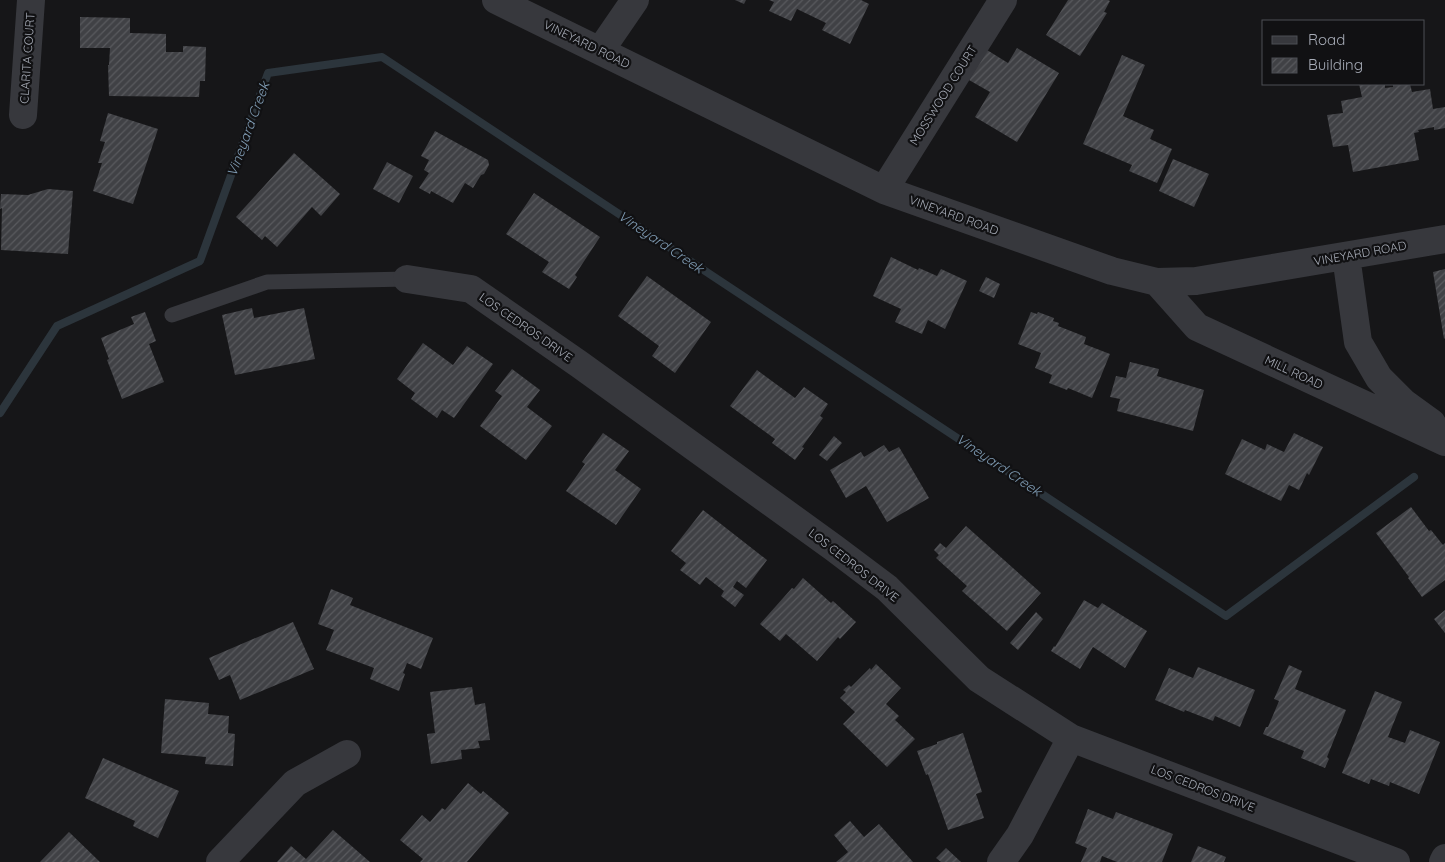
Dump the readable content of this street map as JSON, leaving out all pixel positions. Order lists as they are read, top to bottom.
{
  "streets": {
    "street": [
      "VINEYARD ROAD",
      "CLARITA COURT",
      "MOSSWOOD COURT",
      "LOS CEDROS DRIVE",
      "MILL ROAD"
    ]
  },
  "crossings": [
    ["VINEYARD ROAD", "MOSSWOOD COURT"],
    ["VINEYARD ROAD", "MILL ROAD"]
  ],
  "water": ["Vineyard Creek"],
  "legend": ["Road", "Building"]
}
